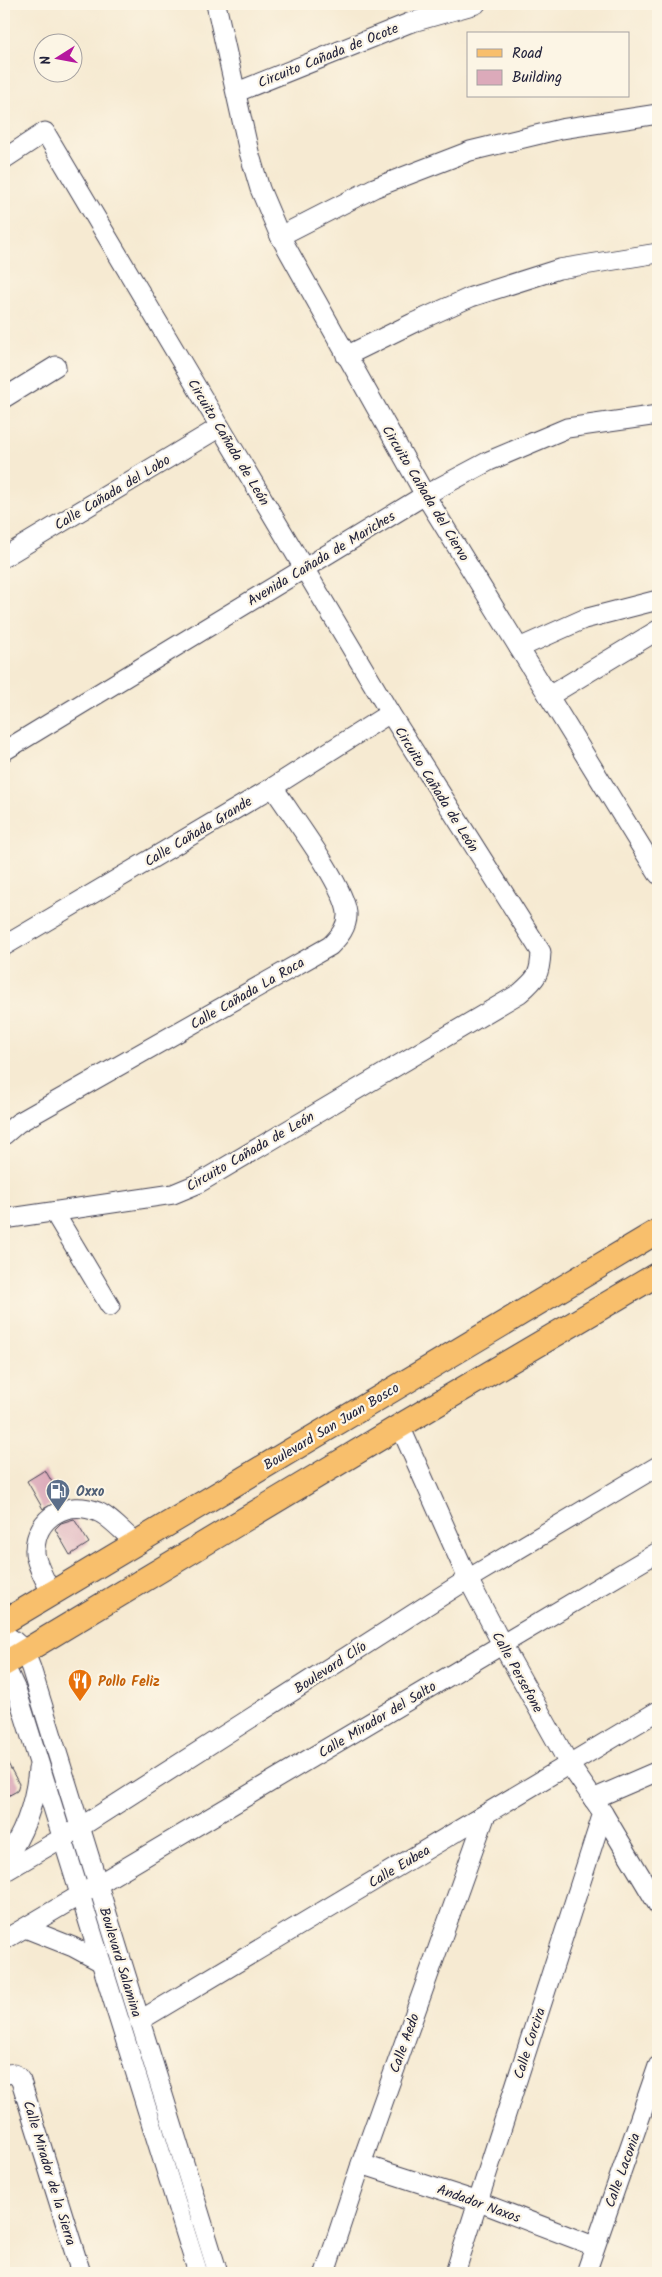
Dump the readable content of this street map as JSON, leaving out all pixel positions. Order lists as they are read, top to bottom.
{
  "streets": {
    "main road": ["Boulevard San Juan Bosco"],
    "street": [
      "Circuito Cañada de Ocote",
      "Circuito Cañada de León",
      "Calle Cañada del Lobo",
      "Circuito Cañada del Ciervo",
      "Avenida Cañada de Mariches",
      "Calle Cañada Grande",
      "Calle Cañada La Roca",
      "Boulevard Clío",
      "Calle Persefone",
      "Calle Mirador del Salto",
      "Calle Eubea",
      "Boulevard Salamina",
      "Calle Aedo",
      "Calle Corcira",
      "Calle Laconia",
      "Calle Mirador de la Sierra",
      "Andador Naxos"
    ]
  },
  "crossings": [
    ["Circuito Cañada de Ocote", "Circuito Cañada del Ciervo"],
    ["Circuito Cañada de León", "Calle Cañada del Lobo"],
    ["Circuito Cañada de León", "Avenida Cañada de Mariches"],
    ["Circuito Cañada de León", "Calle Cañada Grande"],
    ["Circuito Cañada del Ciervo", "Avenida Cañada de Mariches"],
    ["Calle Cañada Grande", "Calle Cañada La Roca"],
    ["Boulevard Clío", "Calle Persefone"],
    ["Boulevard Clío", "Boulevard Salamina"],
    ["Calle Persefone", "Calle Mirador del Salto"],
    ["Calle Persefone", "Calle Eubea"],
    ["Calle Persefone", "Calle Corcira"],
    ["Calle Mirador del Salto", "Boulevard Salamina"],
    ["Calle Eubea", "Boulevard Salamina"],
    ["Calle Eubea", "Calle Aedo"],
    ["Calle Aedo", "Andador Naxos"],
    ["Calle Corcira", "Andador Naxos"],
    ["Calle Laconia", "Andador Naxos"]
  ],
  "places": {
    "fuel station": ["Oxxo"],
    "restaurant": ["Pollo Feliz"]
  },
  "legend": ["Road", "Building"],
  "north": "left"
}
